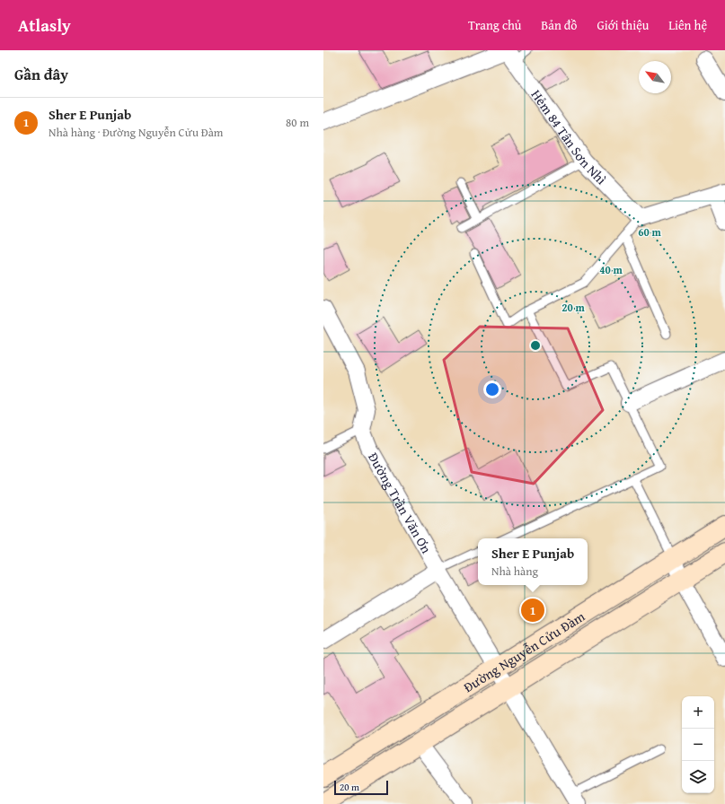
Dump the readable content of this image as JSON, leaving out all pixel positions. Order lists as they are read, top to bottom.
{
  "streets": {
    "street": ["Hẻm 84 Tân Sơn Nhì", "Đường Trần Văn Ơn", "Đường Nguyễn Cửu Đàm"]
  },
  "crossings": [
    ["Đường Trần Văn Ơn", "Đường Nguyễn Cửu Đàm"]
  ],
  "scale_bar": "20 m",
  "north": "top left",
  "page": {
    "header": "Atlasly",
    "nav": [
      "Trang chủ",
      "Bản đồ",
      "Giới thiệu",
      "Liên hệ"
    ],
    "heading": "Gần đây",
    "list": [
      {
        "mark": "1",
        "name": "Sher E Punjab",
        "note": "Nhà hàng · Đường Nguyễn Cửu Đàm",
        "value": "80 m"
      }
    ],
    "popup": ["Sher E Punjab", "Nhà hàng"],
    "pins": "1",
    "map_buttons": ["+", "−"],
    "scale": "20 m"
  },
  "rings": ["60 m", "40 m", "20 m"]
}
